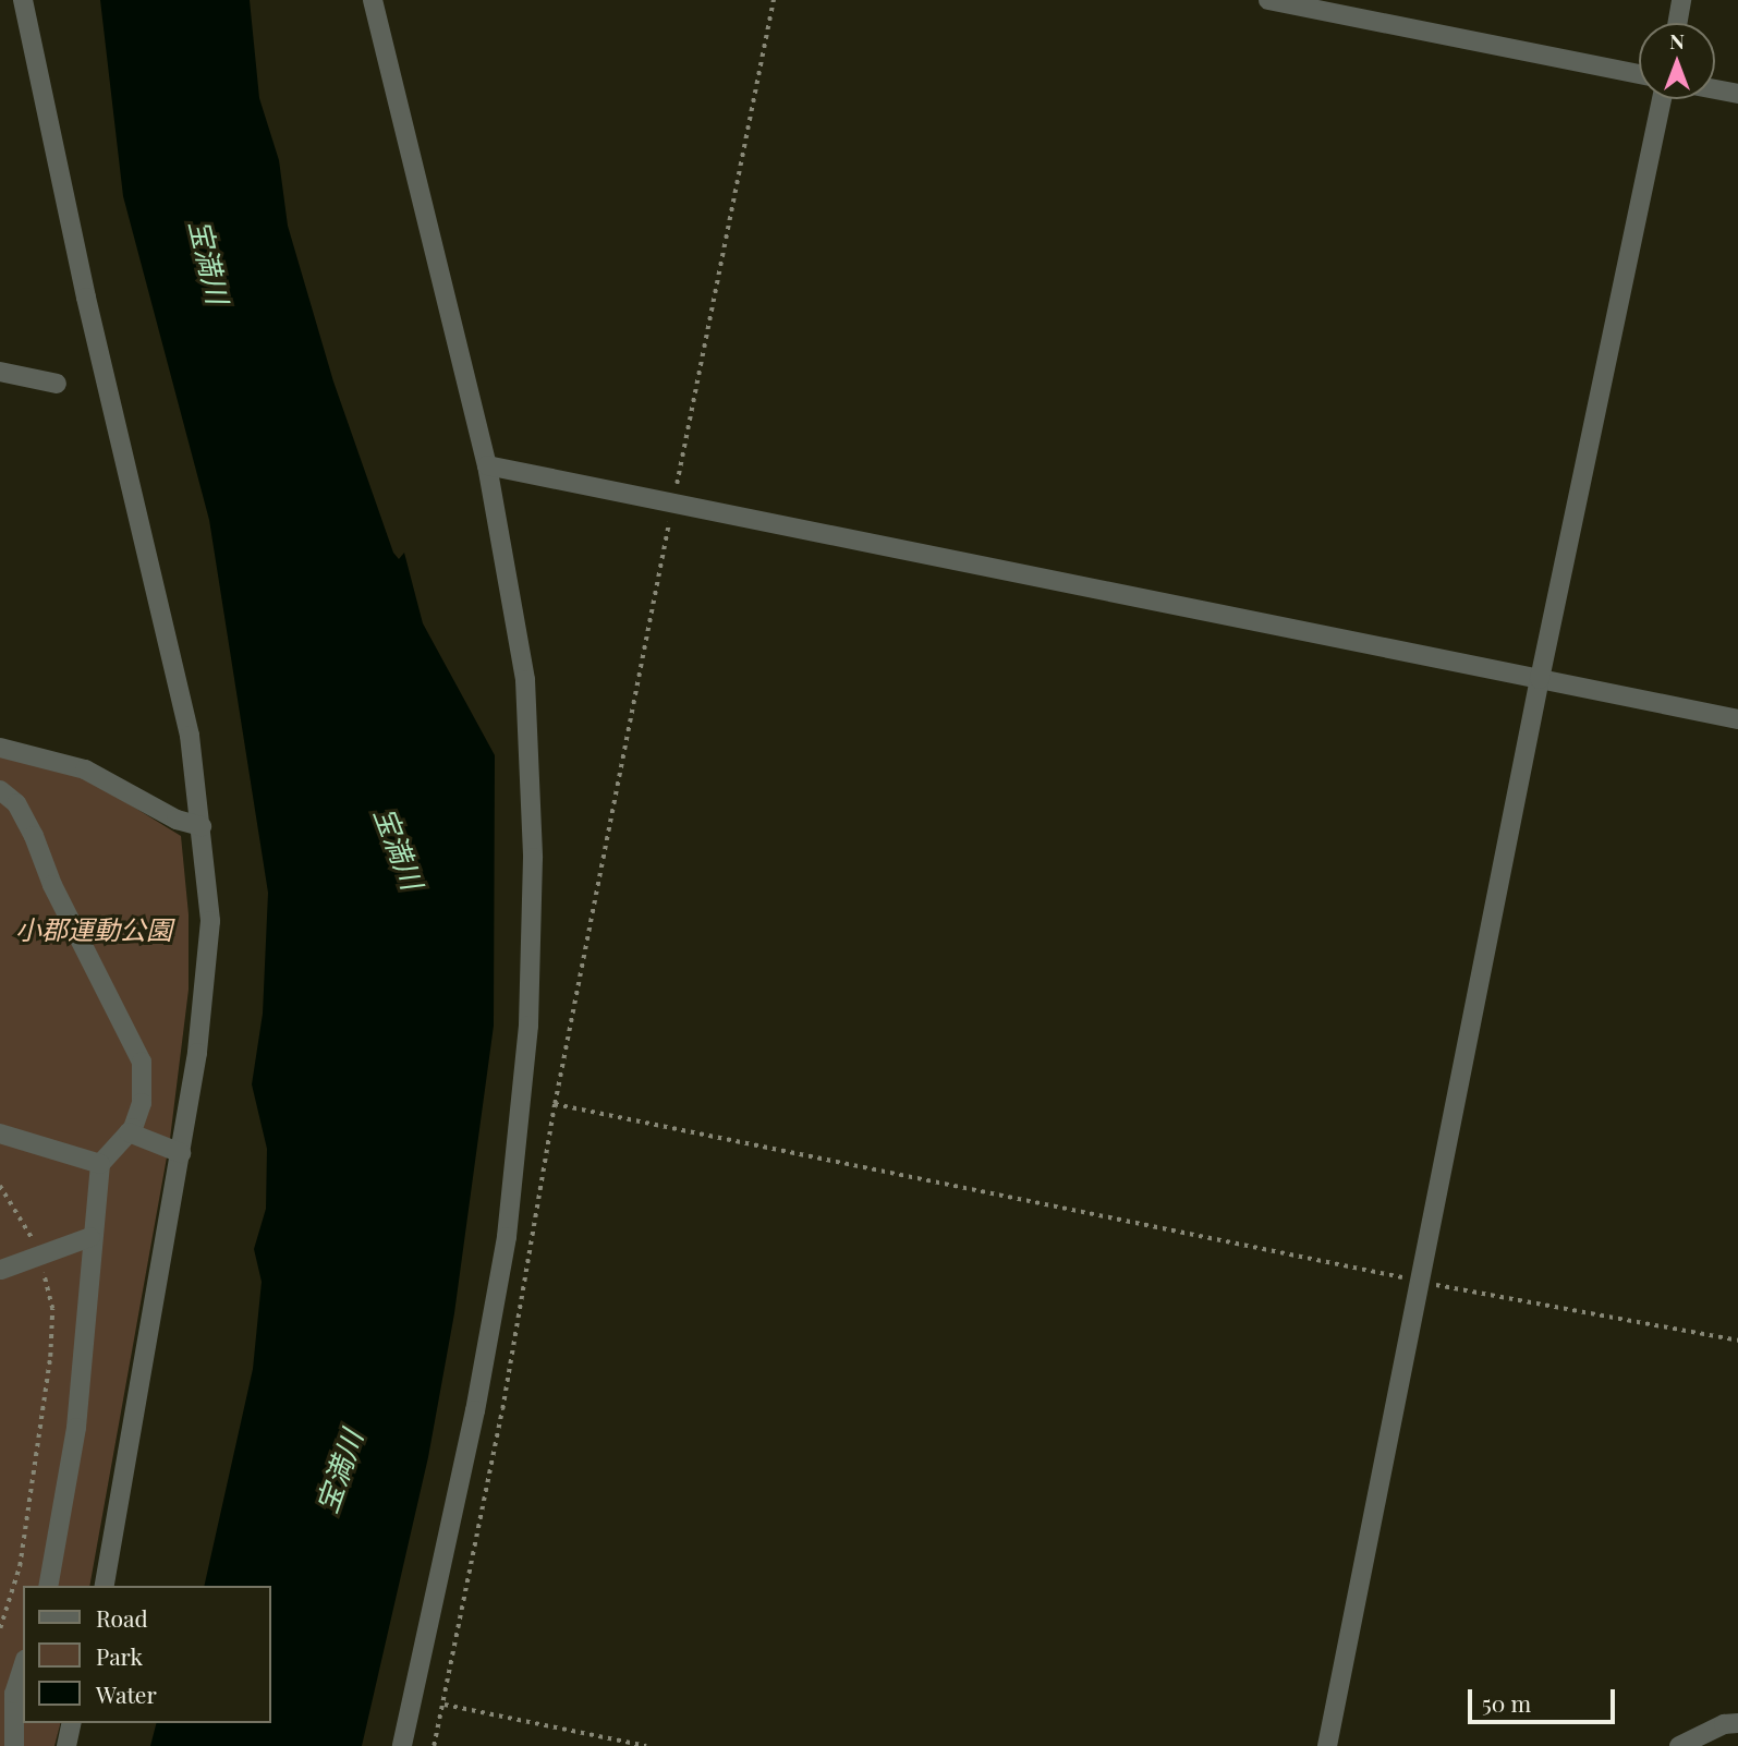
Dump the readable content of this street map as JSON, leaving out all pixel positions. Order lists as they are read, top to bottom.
{
  "water": ["宝満川"],
  "parks": ["小郡運動公園"],
  "legend": ["Road", "Park", "Water"],
  "scale_bar": "50 m",
  "north": "top"
}
